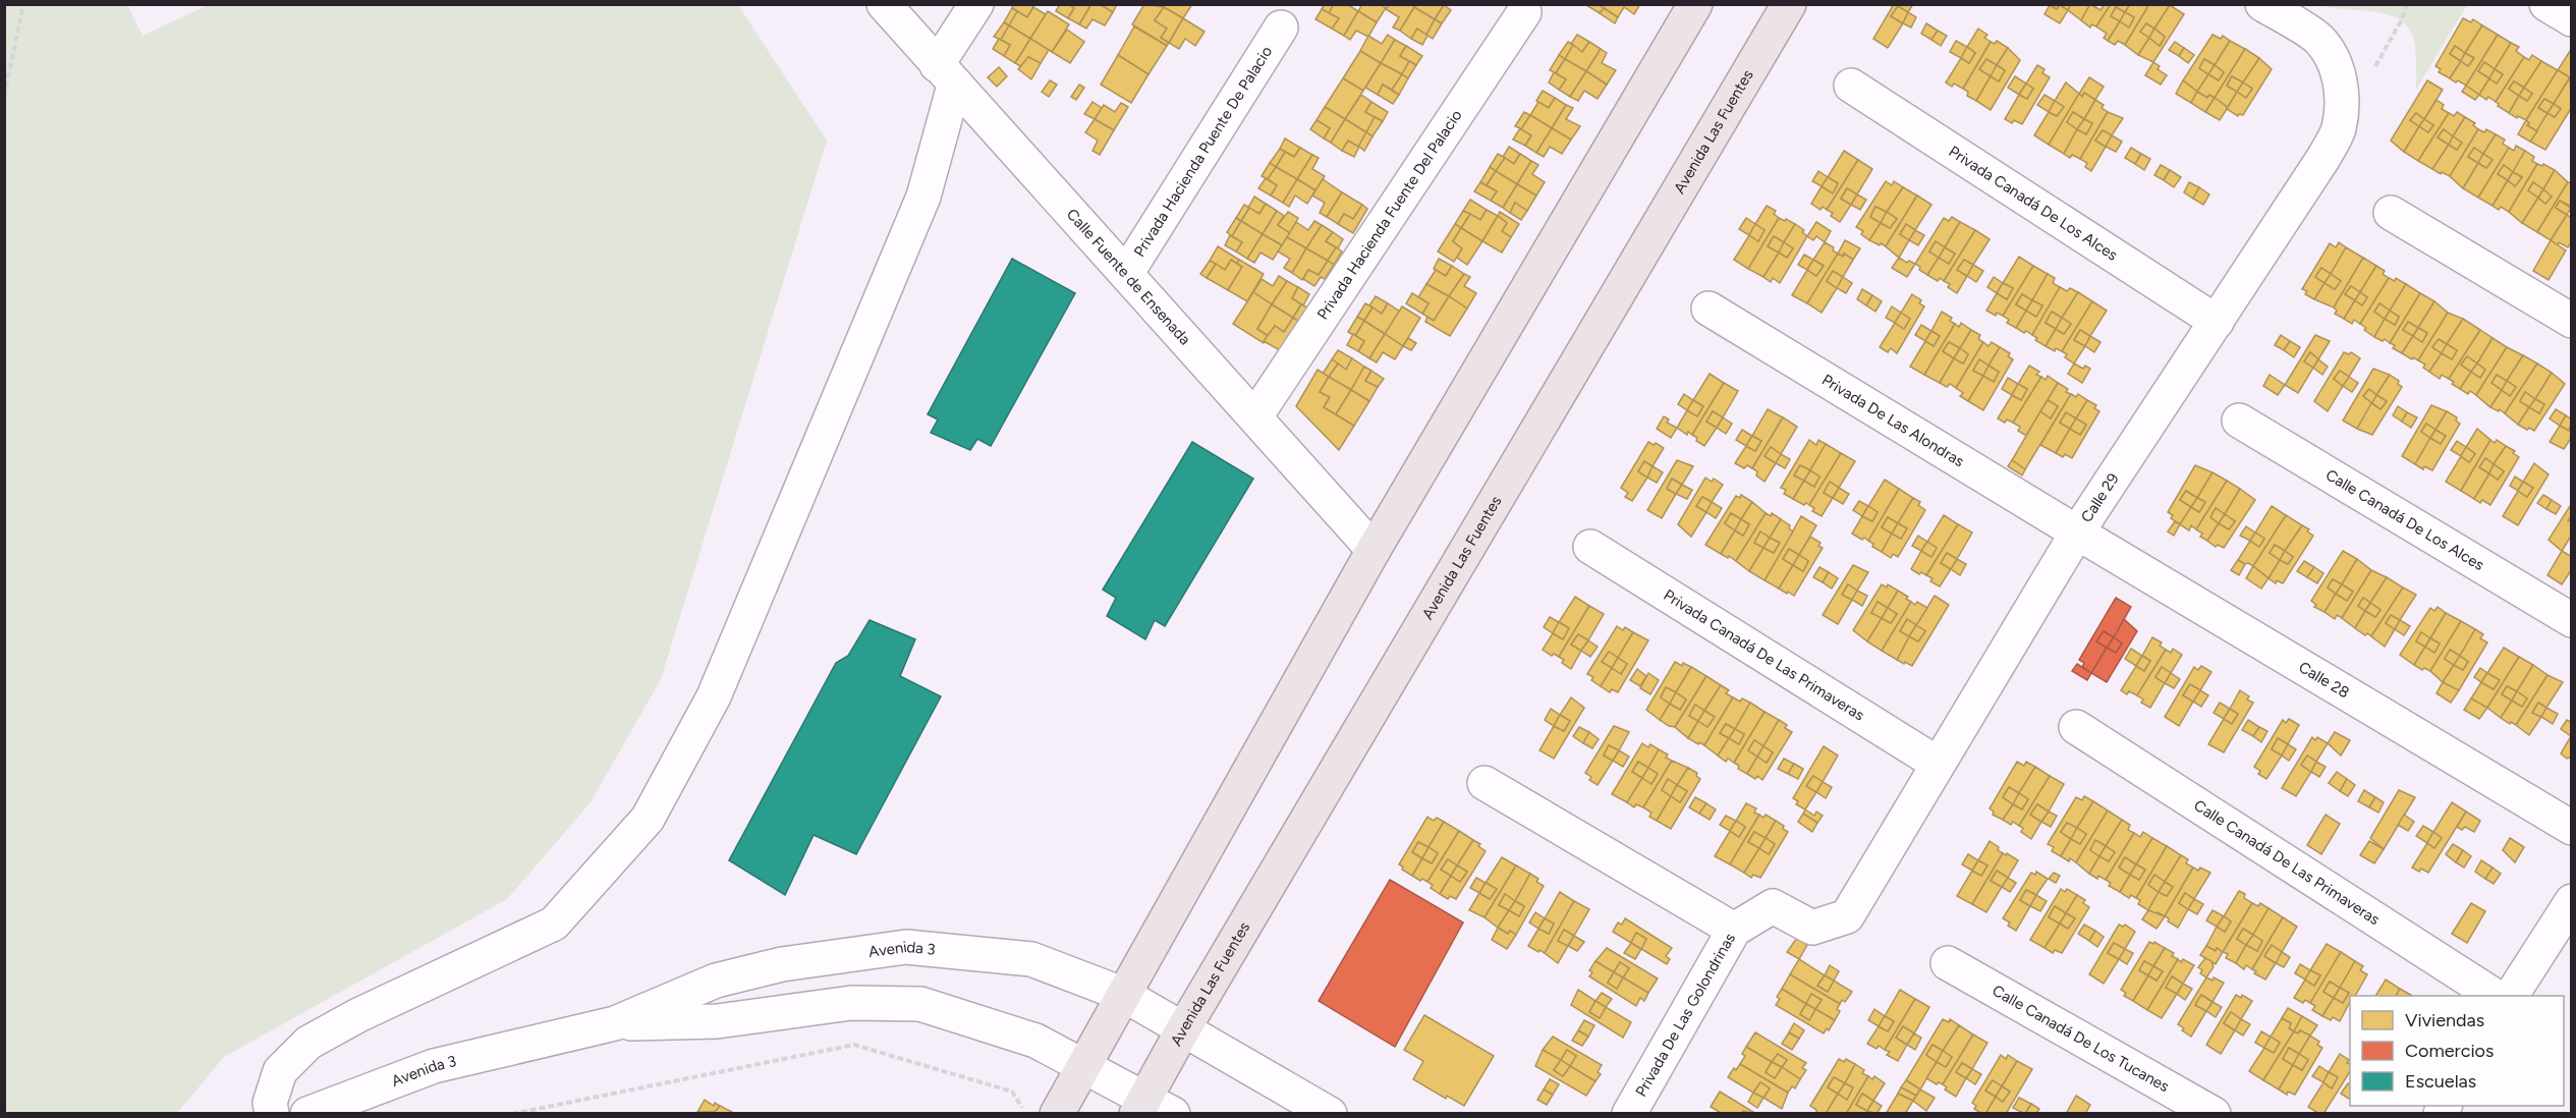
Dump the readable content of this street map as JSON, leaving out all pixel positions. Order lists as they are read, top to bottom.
{
  "streets": {
    "main road": ["Avenida Las Fuentes"],
    "street": [
      "Privada Hacienda Puente De Palacio",
      "Privada Canadá De Los Alces",
      "Privada Hacienda Fuente Del Palacio",
      "Calle Fuente de Ensenada",
      "Privada De Las Alondras",
      "Calle 29",
      "Calle Canadá De Los Alces",
      "Privada Canadá De Las Primaveras",
      "Calle 28",
      "Calle Canadá De Las Primaveras",
      "Avenida 3",
      "Privada De Las Golondrinas",
      "Calle Canadá De Los Tucanes"
    ]
  },
  "crossings": [
    ["Avenida Las Fuentes", "Avenida 3"],
    ["Privada Hacienda Puente De Palacio", "Calle Fuente de Ensenada"],
    ["Privada Canadá De Los Alces", "Calle 29"],
    ["Privada Hacienda Fuente Del Palacio", "Calle Fuente de Ensenada"],
    ["Privada De Las Alondras", "Calle 29"],
    ["Privada De Las Alondras", "Calle 28"],
    ["Calle 29", "Privada Canadá De Las Primaveras"],
    ["Calle 29", "Calle 28"],
    ["Calle 29", "Privada De Las Golondrinas"]
  ],
  "legend": ["Viviendas", "Comercios", "Escuelas"]
}
